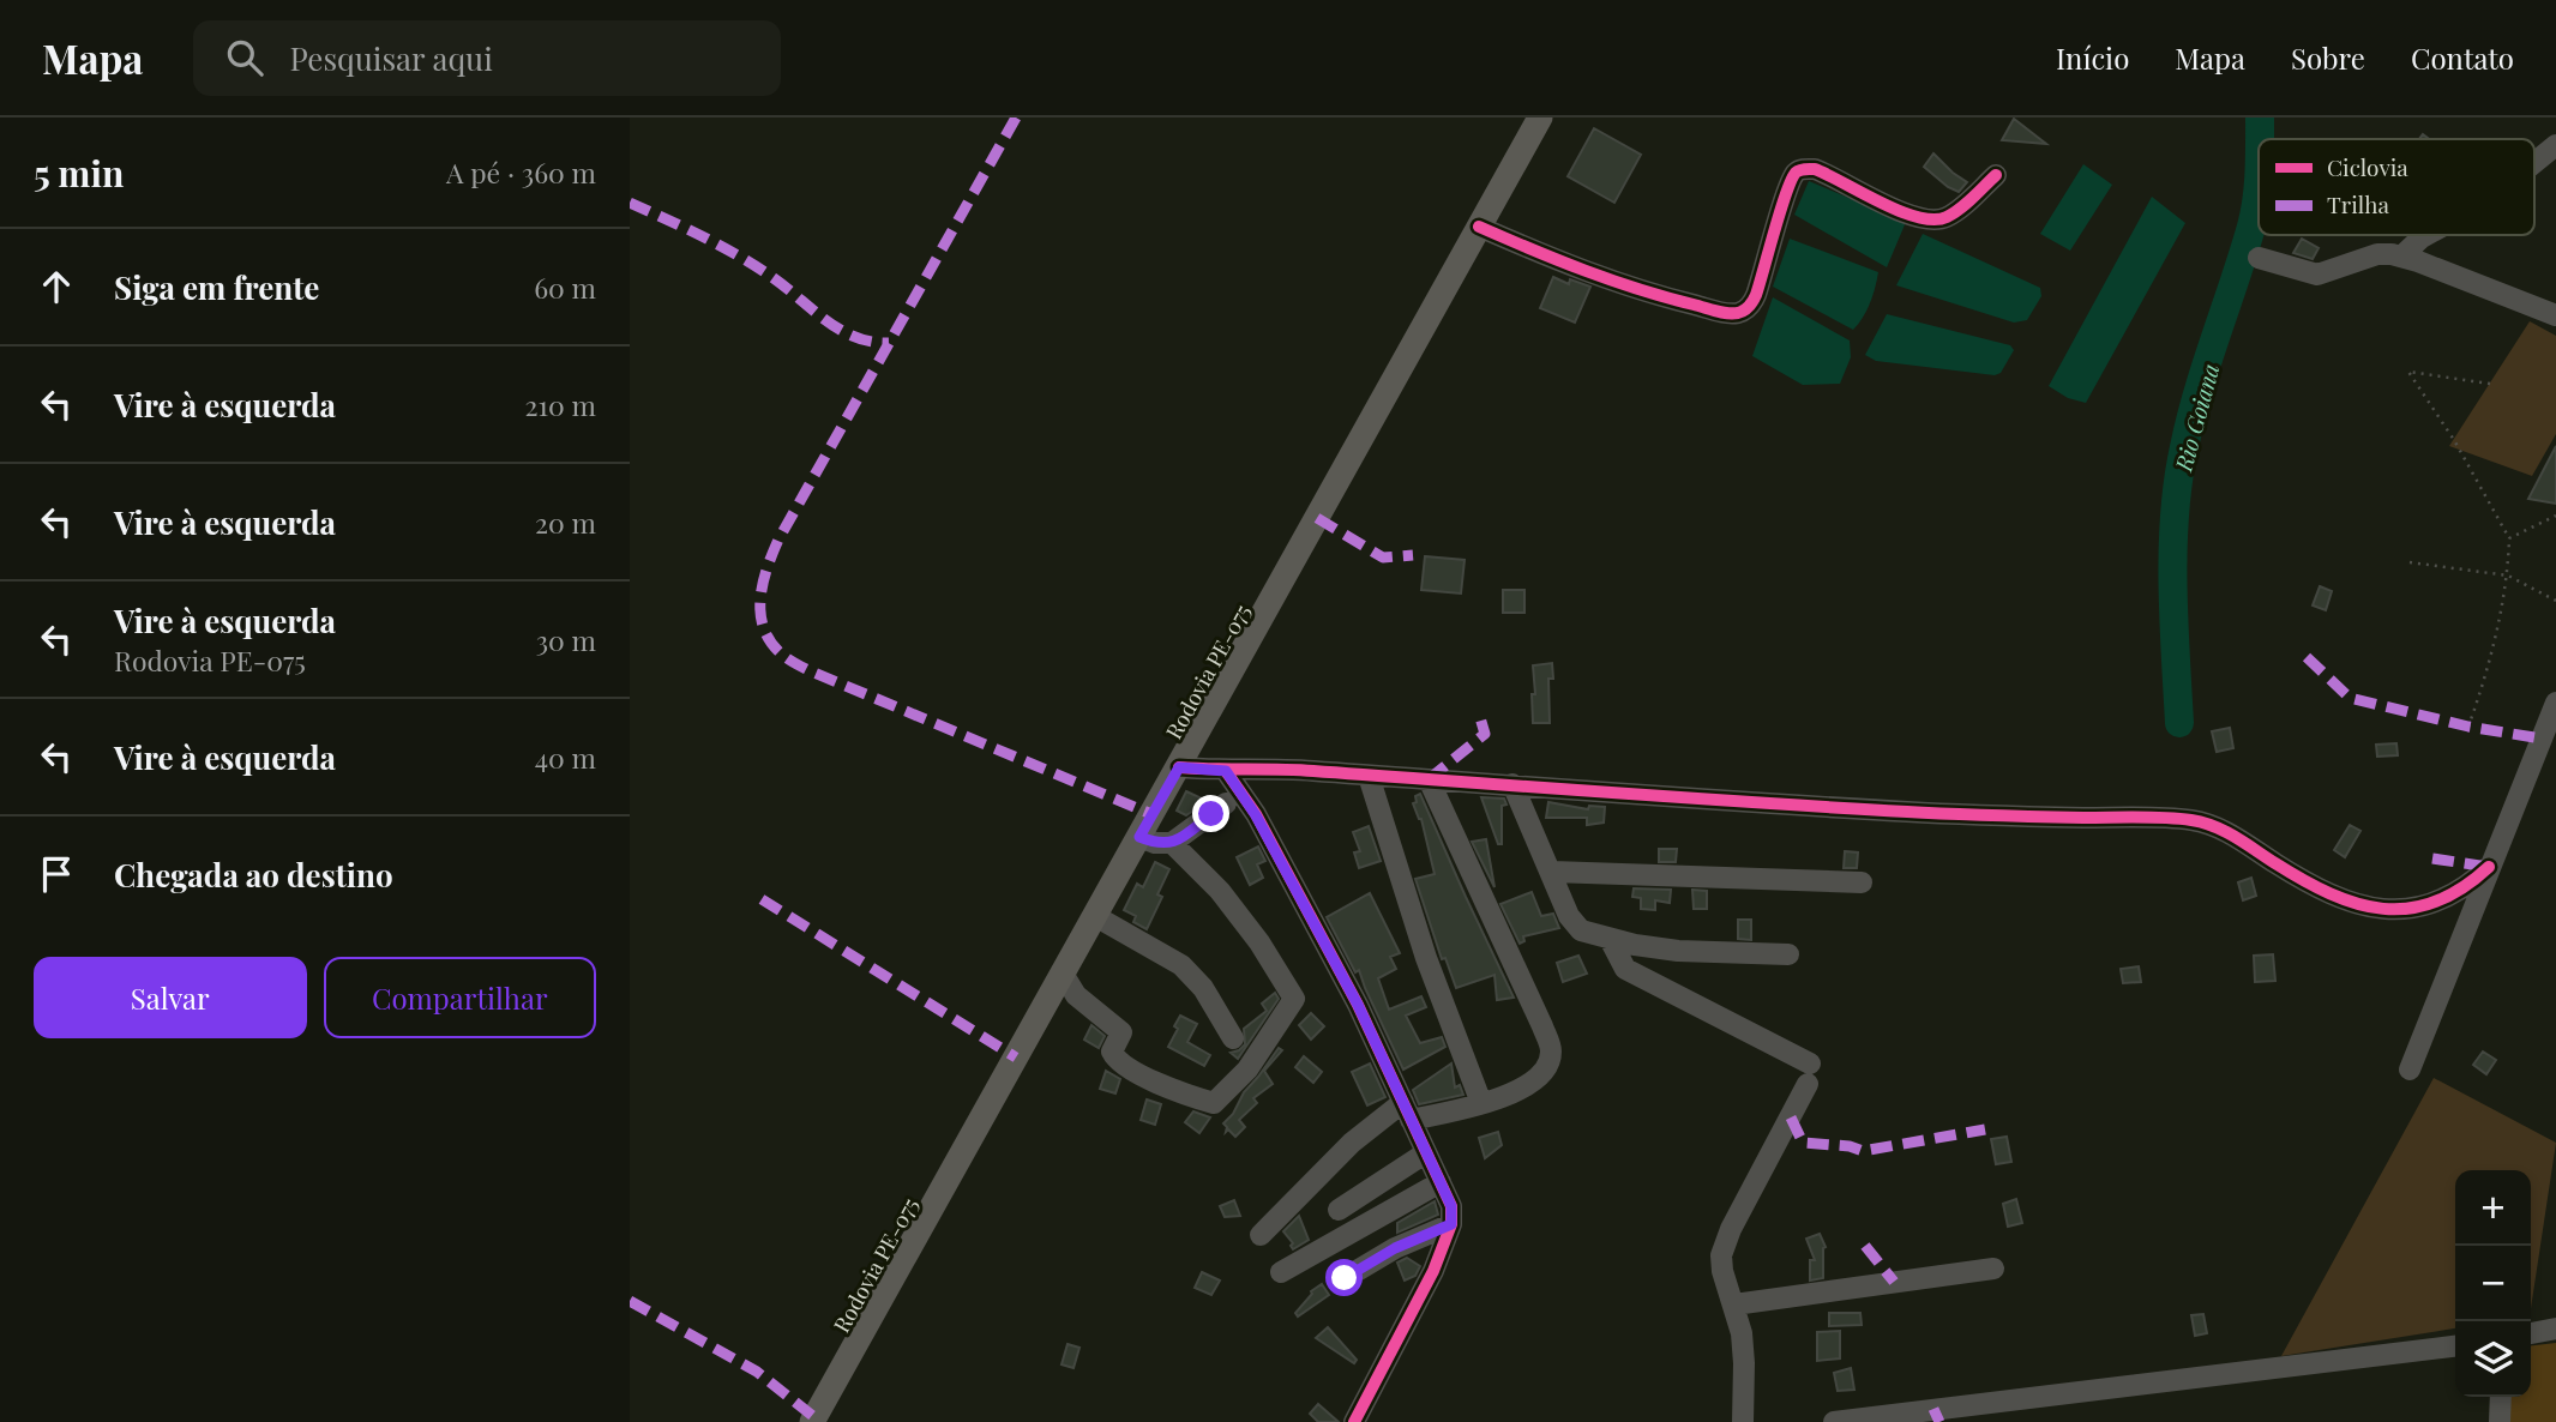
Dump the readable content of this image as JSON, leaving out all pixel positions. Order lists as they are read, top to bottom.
{
  "streets": {
    "main road": ["Rodovia PE-075"]
  },
  "water": ["Rio Goiana"],
  "legend": ["Ciclovia", "Trilha"],
  "page": {
    "header": "Mapa",
    "search": "Pesquisar aqui",
    "nav": [
      "Início",
      "Mapa",
      "Sobre",
      "Contato"
    ],
    "heading": ["5 min", "A pé · 360 m"],
    "list": [
      ["Siga em frente", "60 m"],
      ["Vire à esquerda", "210 m"],
      ["Vire à esquerda", "20 m"],
      ["Vire à esquerda", "Rodovia PE-075", "30 m"],
      ["Vire à esquerda", "40 m"],
      "Chegada ao destino"
    ],
    "buttons": ["Salvar", "Compartilhar"],
    "map_buttons": ["+", "−"]
  }
}
